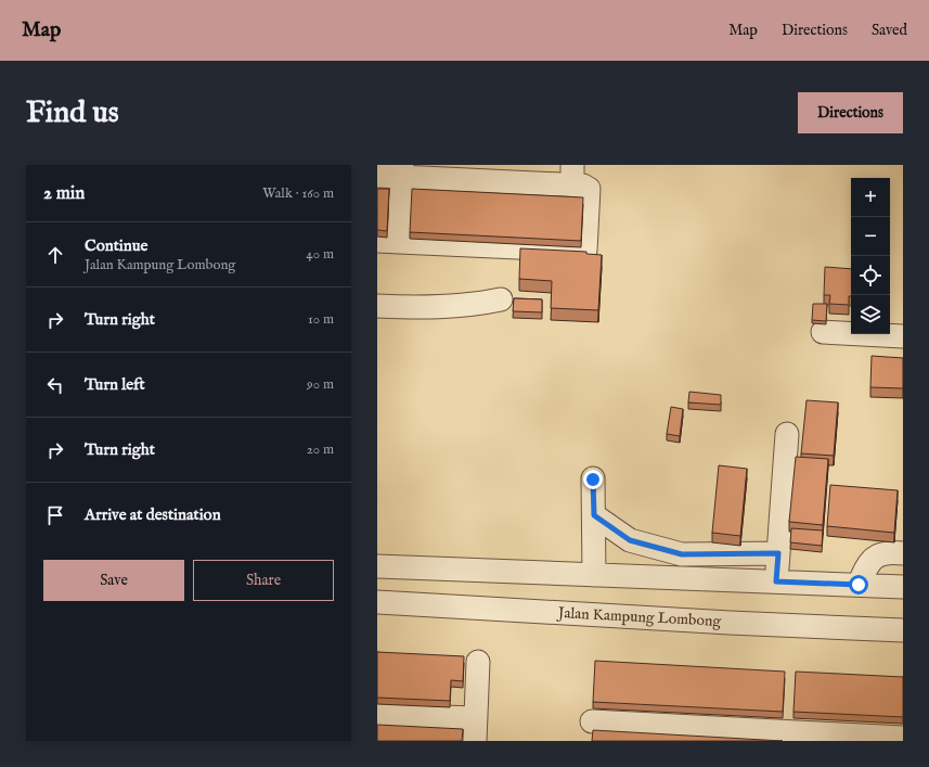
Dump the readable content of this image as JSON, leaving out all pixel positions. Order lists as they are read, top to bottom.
{
  "streets": {
    "street": ["Jalan Kampung Lombong"]
  },
  "page": {
    "header": "Map",
    "nav": ["Map", "Directions", "Saved"],
    "buttons": [
      "Directions",
      ["Save", "Share"]
    ],
    "title": "Find us",
    "heading": ["2 min", "Walk · 160 m"],
    "map_buttons": ["+", "−"],
    "list": [
      ["Continue", "Jalan Kampung Lombong", "40 m"],
      ["Turn right", "10 m"],
      ["Turn left", "90 m"],
      ["Turn right", "20 m"],
      "Arrive at destination"
    ]
  }
}
